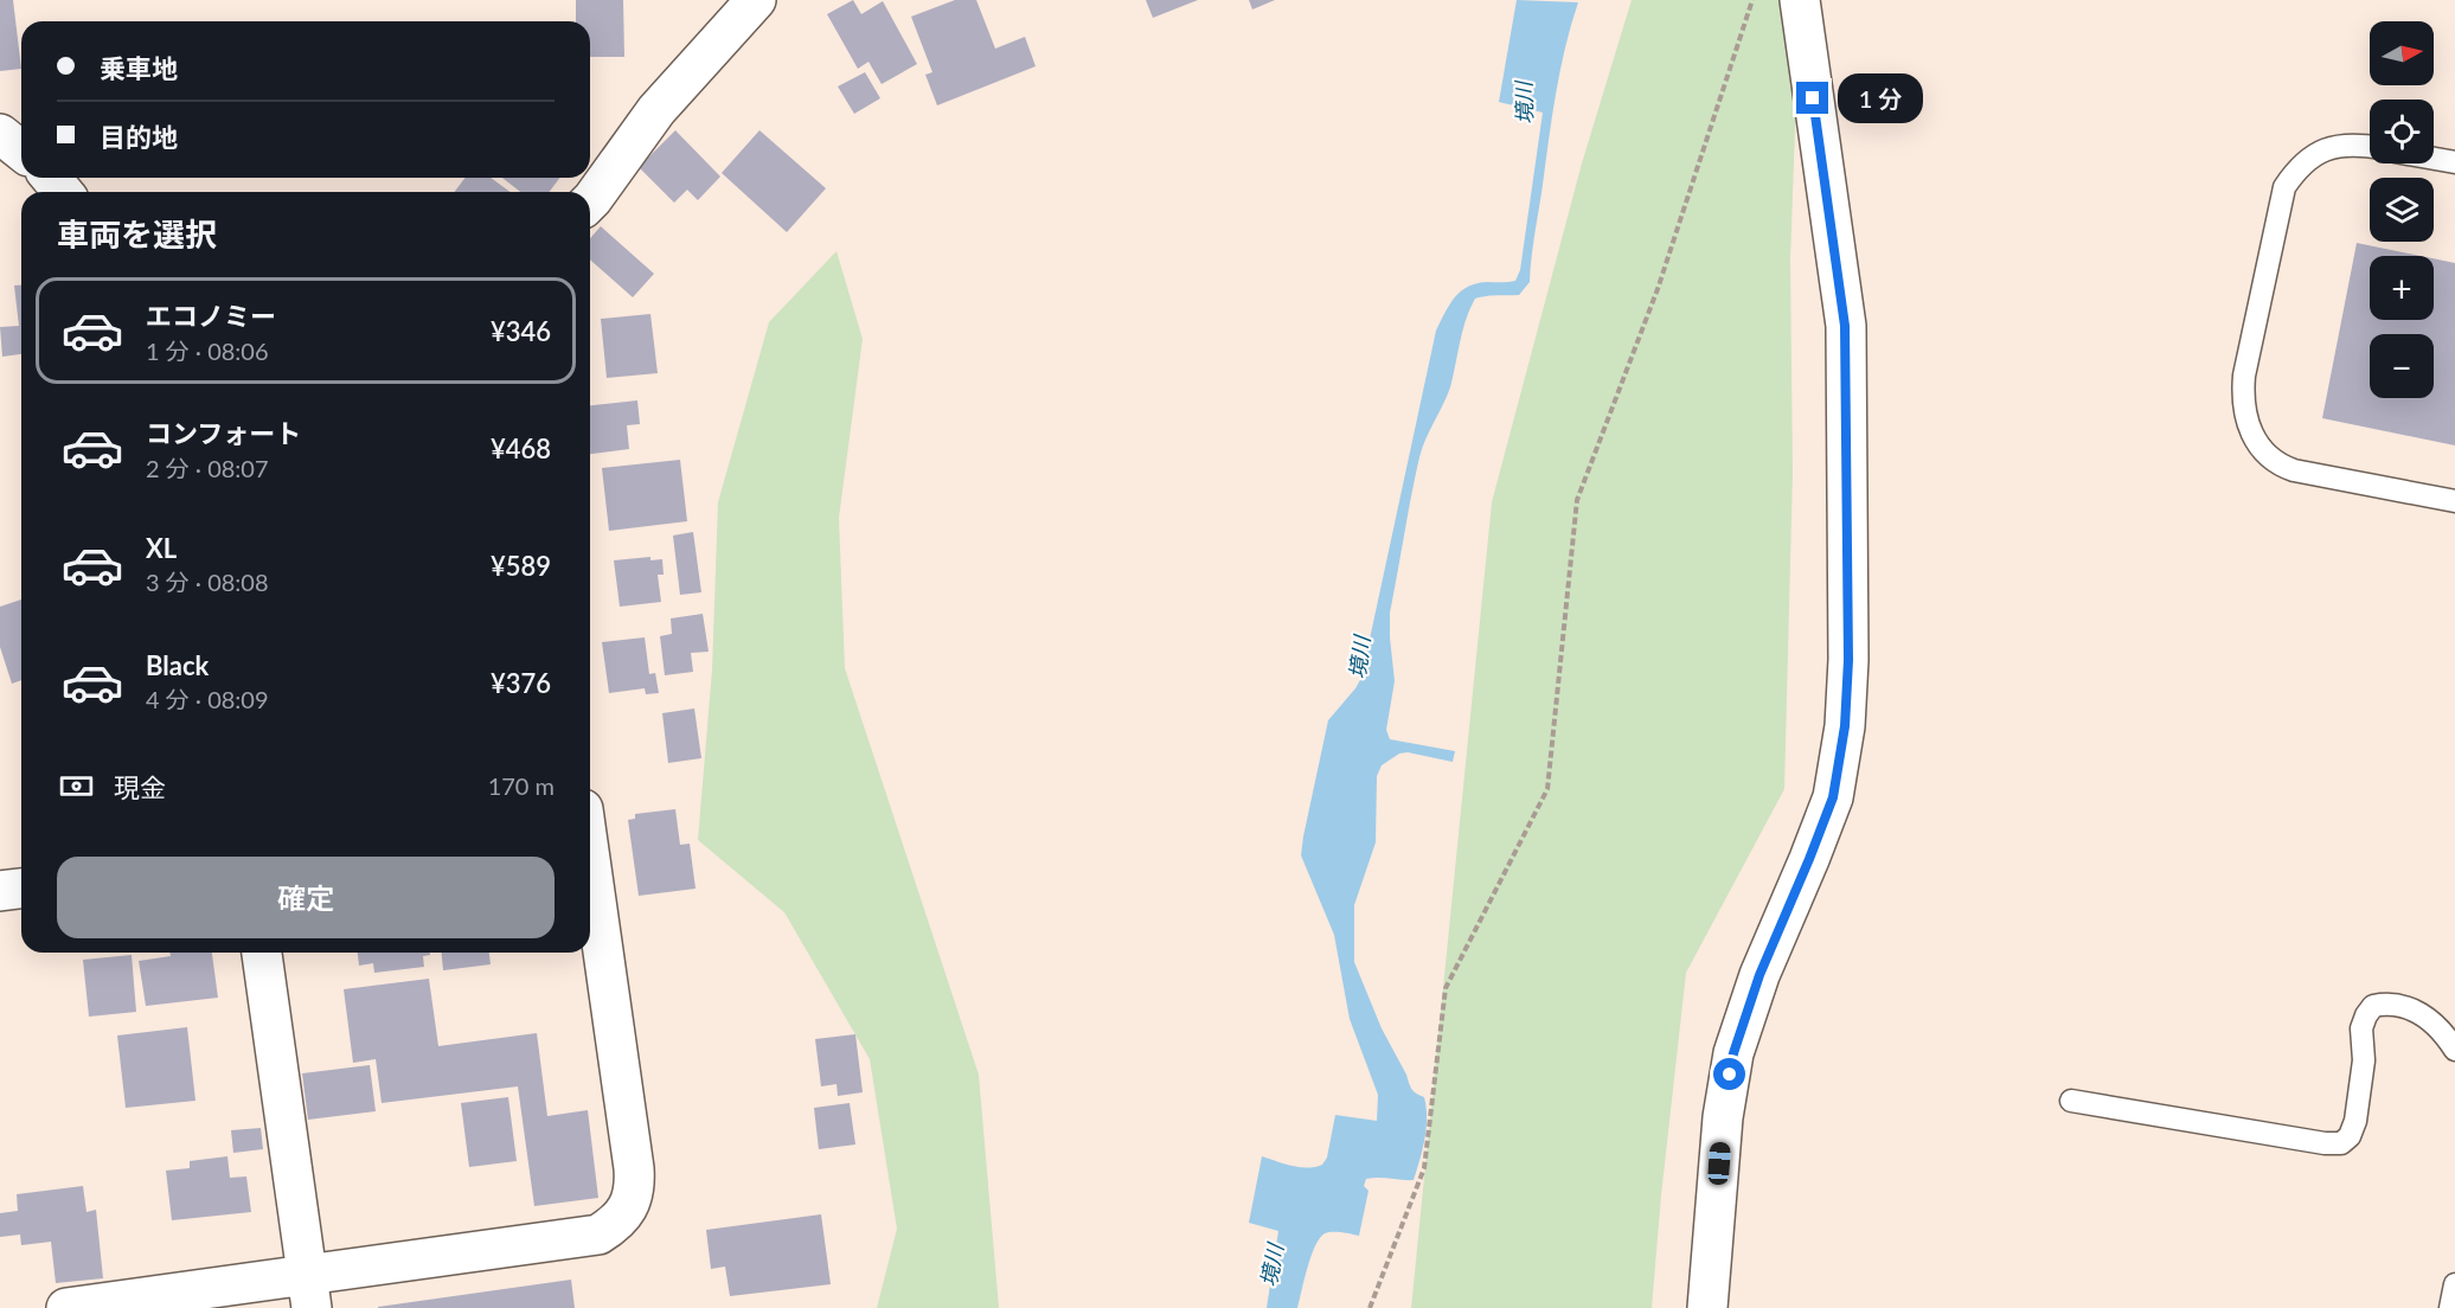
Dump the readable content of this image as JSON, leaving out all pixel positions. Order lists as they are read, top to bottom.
{
  "water": ["境川"],
  "north": "right",
  "page": {
    "map_buttons": ["+", "−"],
    "banner": ["乗車地", "目的地"],
    "bubble": "1 分",
    "heading": "車両を選択",
    "list": [
      {
        "name": "エコノミー",
        "note": "1 分 · 08:06",
        "value": "¥346"
      },
      {
        "name": "コンフォート",
        "note": "2 分 · 08:07",
        "value": "¥468"
      },
      {
        "name": "XL",
        "note": "3 分 · 08:08",
        "value": "¥589"
      },
      {
        "name": "Black",
        "note": "4 分 · 08:09",
        "value": "¥376"
      }
    ],
    "pay": ["現金", "170 m"],
    "buttons": "確定"
  }
}
